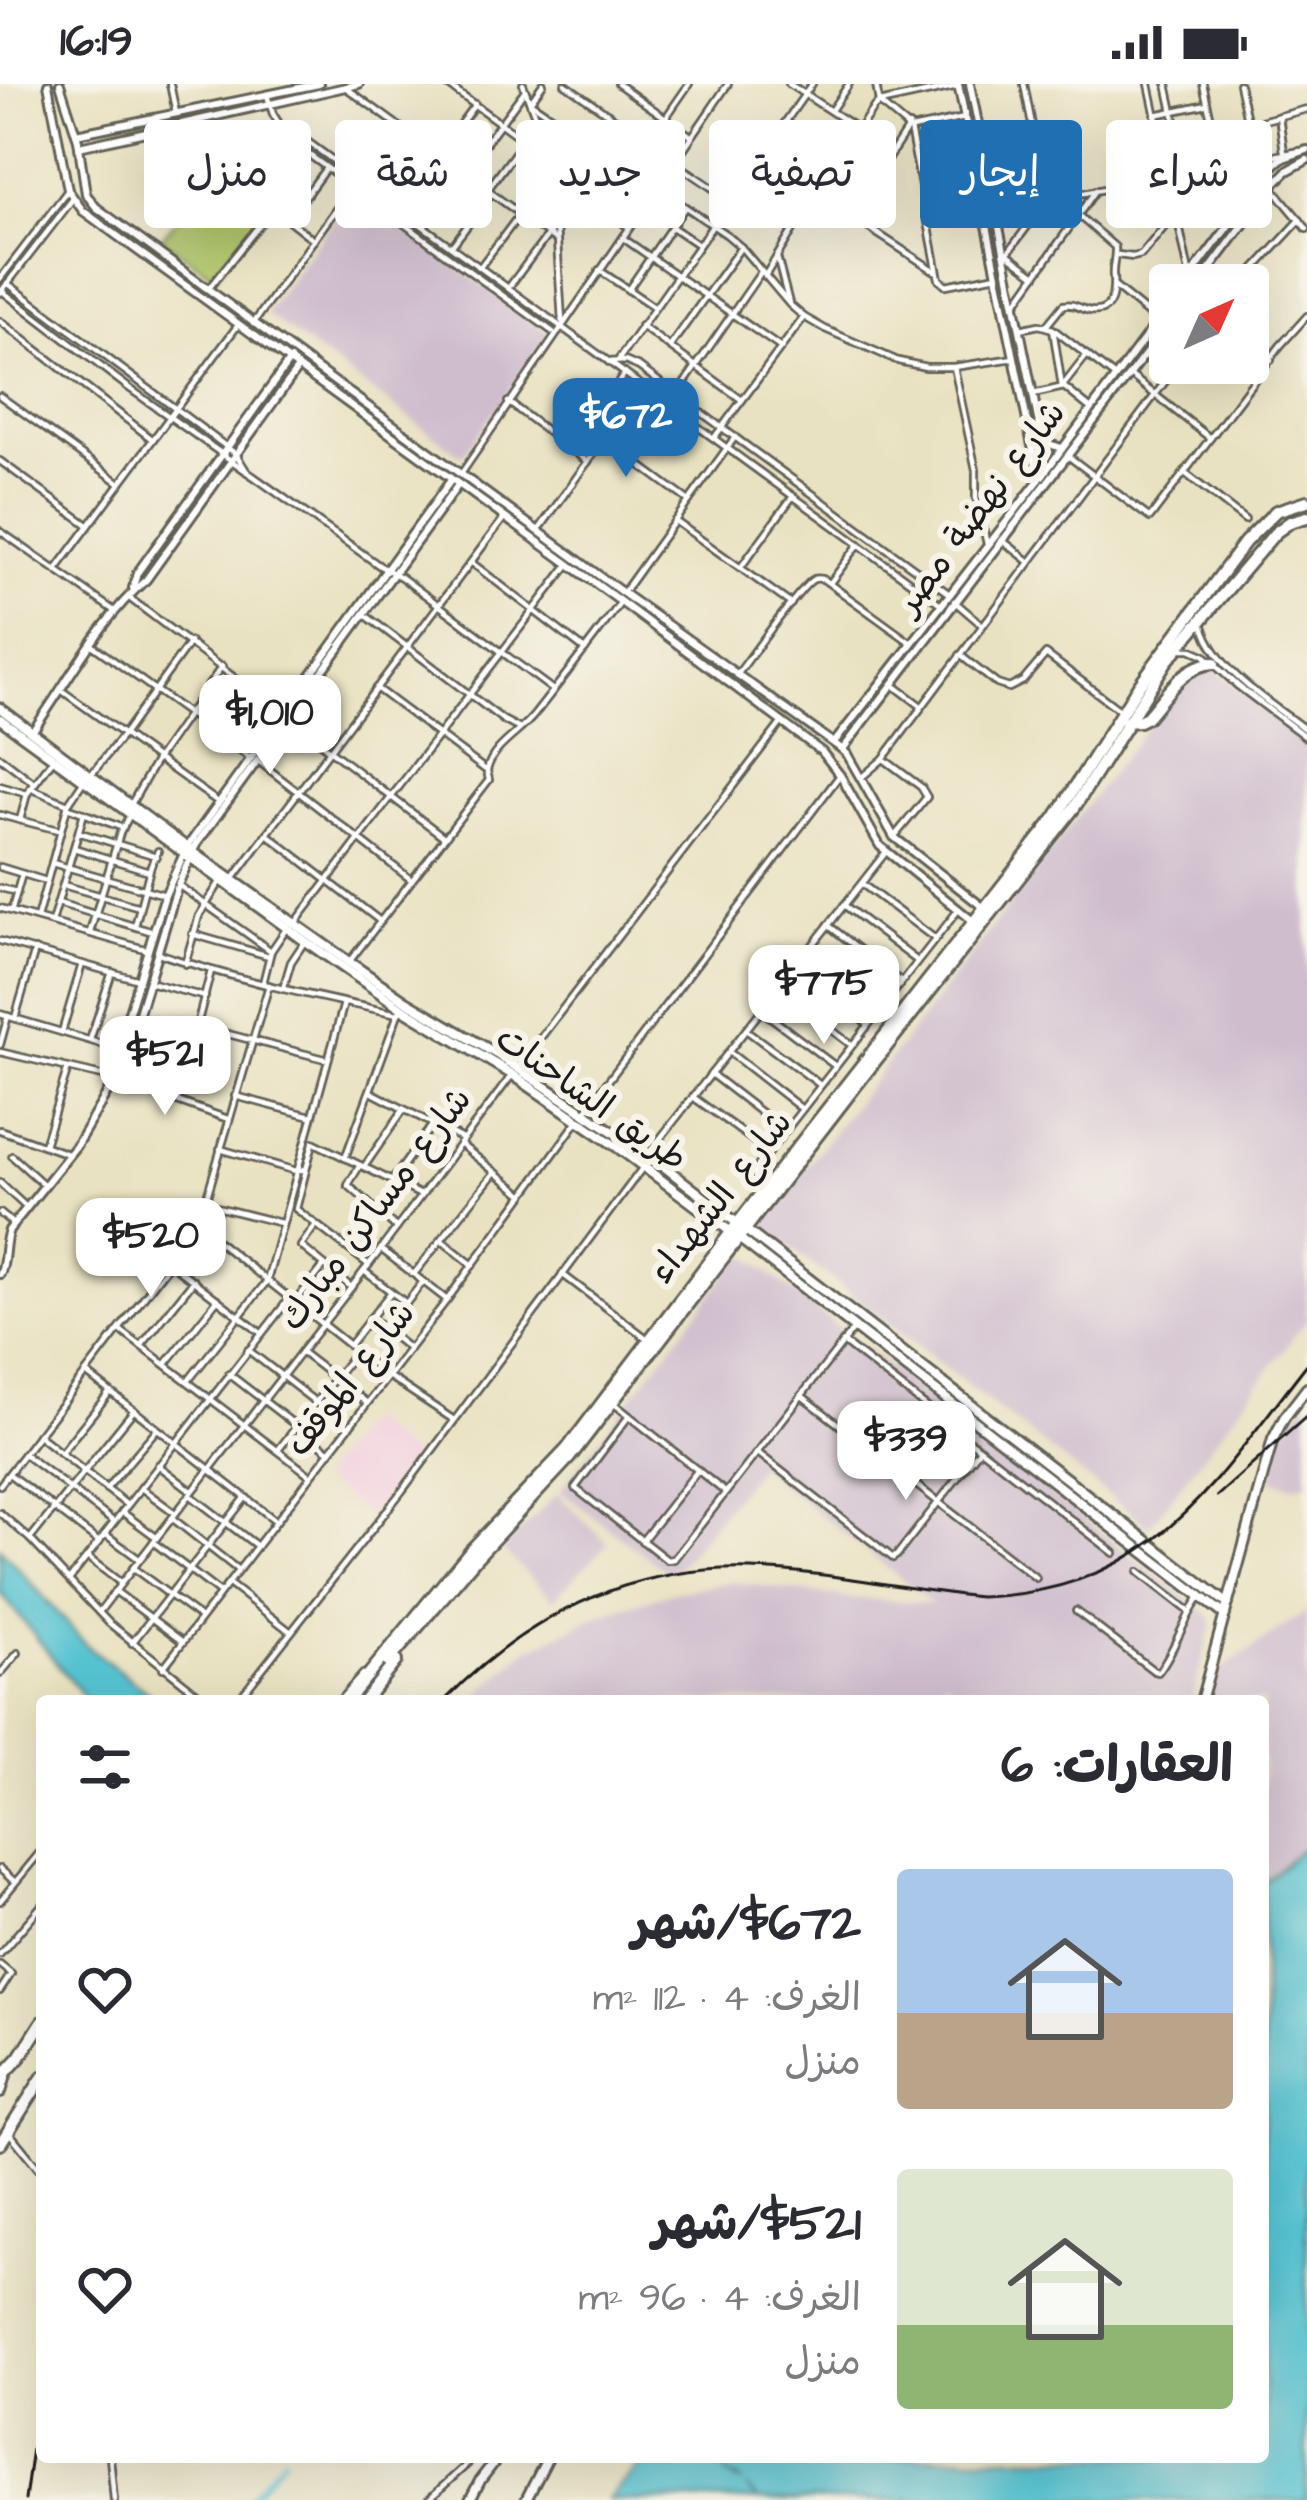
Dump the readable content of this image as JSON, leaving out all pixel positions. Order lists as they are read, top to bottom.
{
  "streets": {
    "highway": ["شارع الشهداء"],
    "main road": ["طريق الشاحنات"],
    "street": ["شارع نهضة مصر", "شارع مساكن مبارك", "شارع الموقف"]
  },
  "crossings": [
    ["طريق الشاحنات", "شارع الشهداء"],
    ["طريق الشاحنات", "شارع مساكن مبارك"],
    ["طريق الشاحنات", "شارع الموقف"]
  ],
  "north": "top right",
  "page": {
    "status": "16:19",
    "chip": [
      "شراء",
      "إيجار",
      "تصفية",
      "جديد",
      "شقة",
      "منزل"
    ],
    "price": [
      "$672",
      "$1,010",
      "$775",
      "$521",
      "$520",
      "$339"
    ],
    "heading": "العقارات: 6",
    "list": [
      {
        "name": "$672/شهر",
        "note": "الغرف: 4 · 112 m² · منزل"
      },
      {
        "name": "$521/شهر",
        "note": "الغرف: 4 · 96 m² · منزل"
      }
    ]
  }
}
